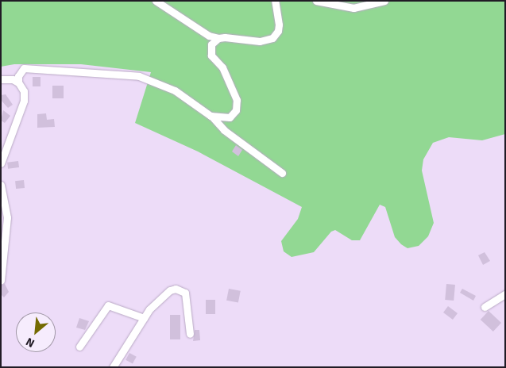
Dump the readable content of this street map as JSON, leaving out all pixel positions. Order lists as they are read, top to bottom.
{
  "north": "bottom left"
}
